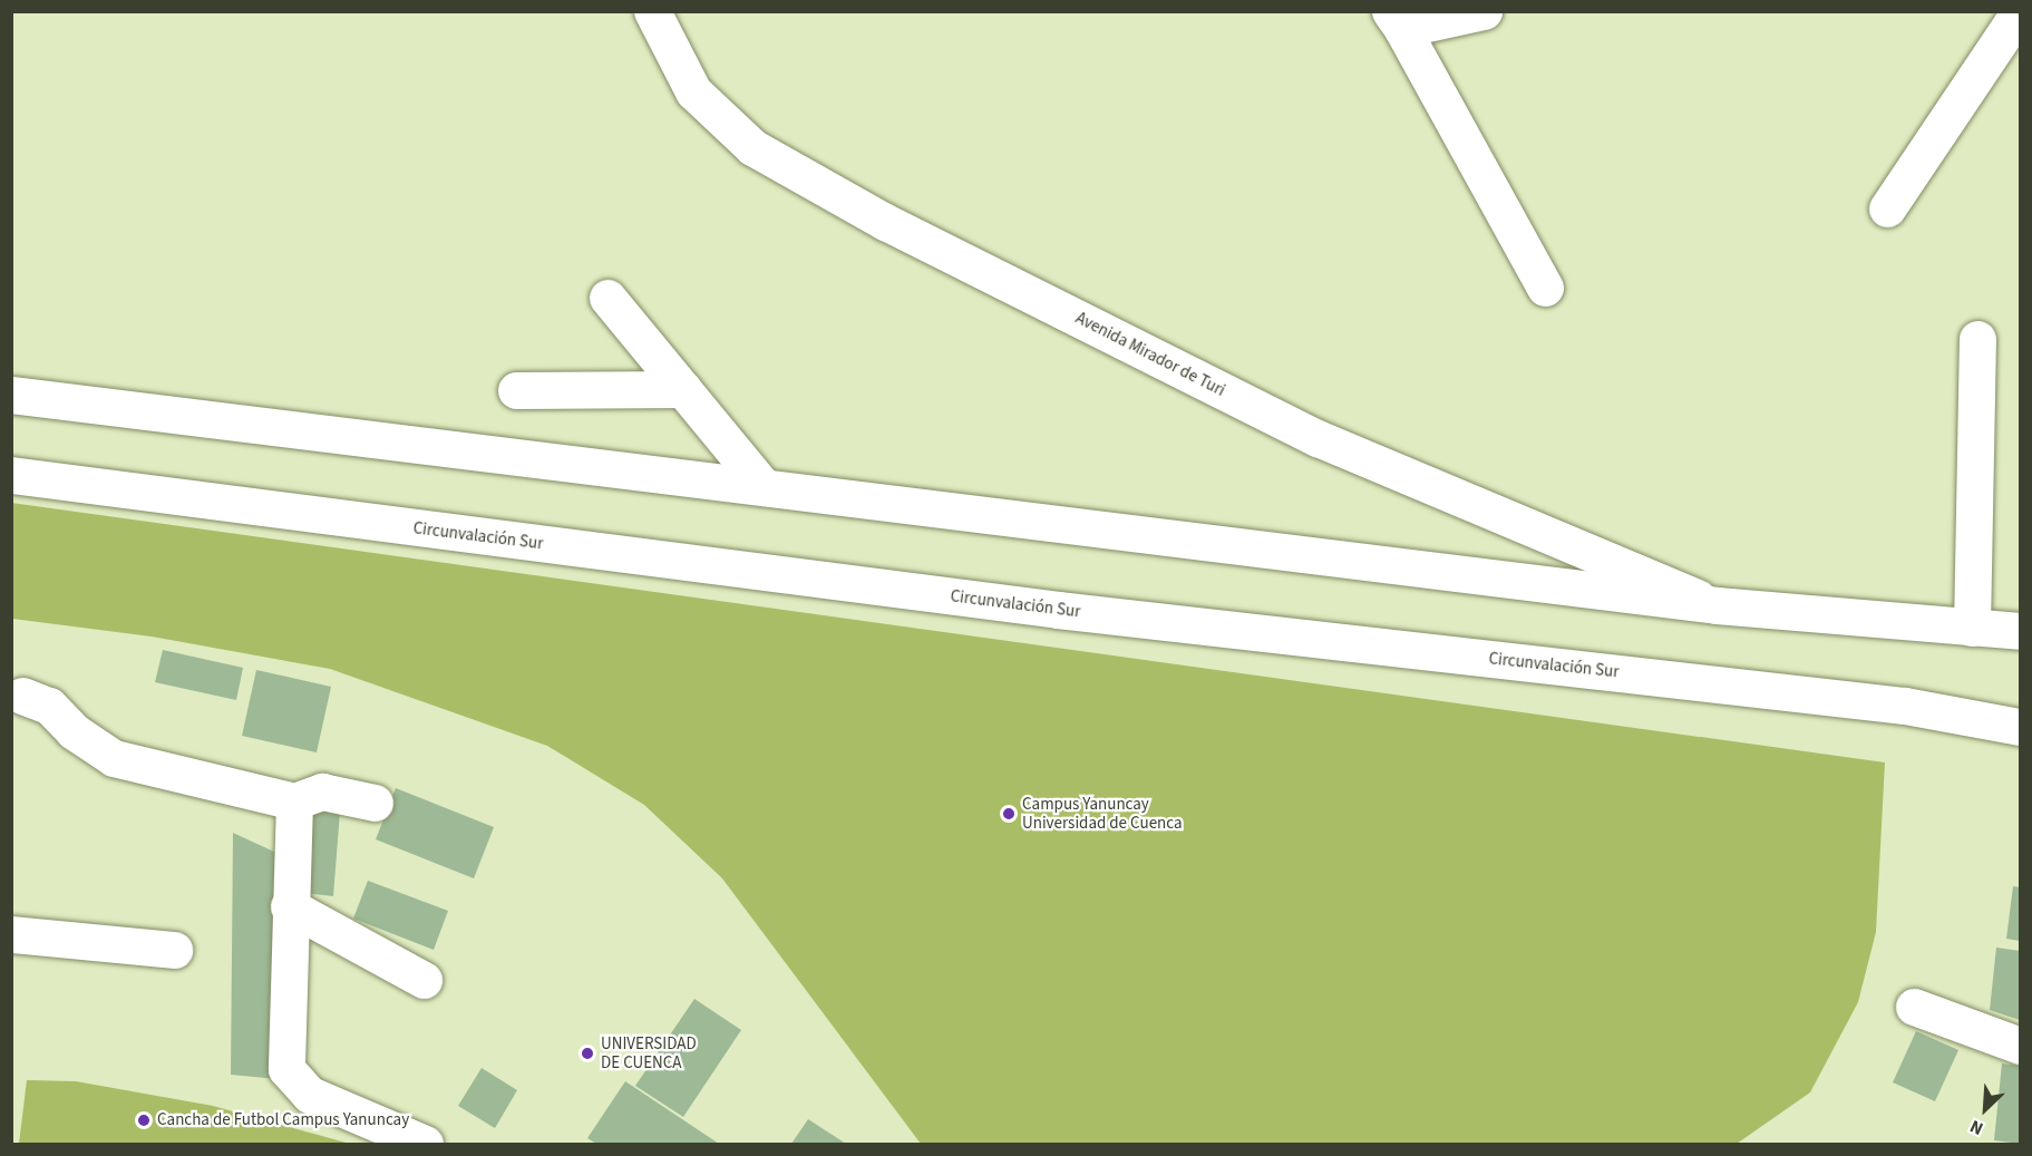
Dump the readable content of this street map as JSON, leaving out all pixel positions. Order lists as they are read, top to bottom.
{
  "streets": {
    "main road": ["Avenida Mirador de Turi", "Circunvalación Sur"]
  },
  "places": ["Campus Yanuncay Universidad de Cuenca", "UNIVERSIDAD DE CUENCA", "Cancha de Futbol Campus Yanuncay"],
  "north": "bottom left"
}
